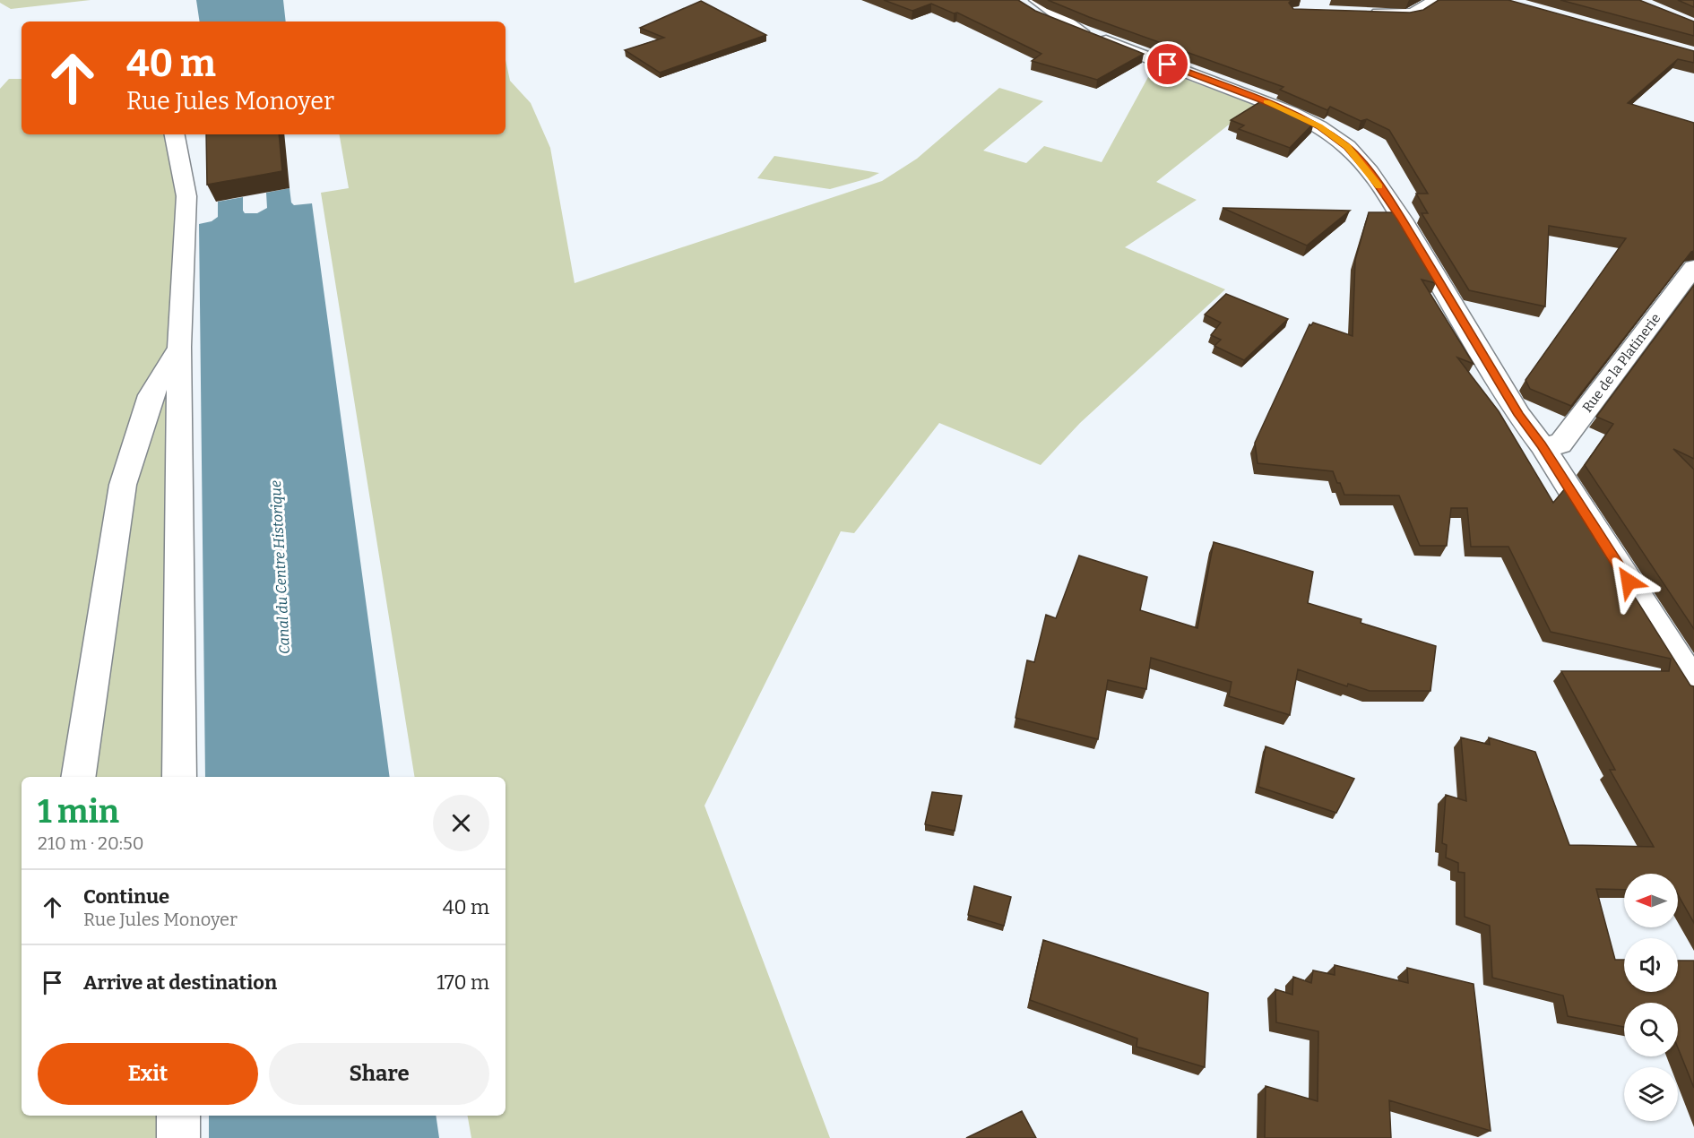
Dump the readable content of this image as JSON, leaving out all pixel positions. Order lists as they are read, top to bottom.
{
  "streets": {
    "street": ["Rue de la Platinerie"]
  },
  "water": ["Canal du Centre Historique"],
  "north": "left",
  "page": {
    "turn": ["40 m", "Rue Jules Monoyer"],
    "heading": ["1 min", "210 m · 20:50"],
    "list": [
      {
        "name": "Continue",
        "note": "Rue Jules Monoyer",
        "value": "40 m"
      },
      {
        "name": "Arrive at destination",
        "value": "170 m"
      }
    ],
    "buttons": ["Exit", "Share"]
  }
}
